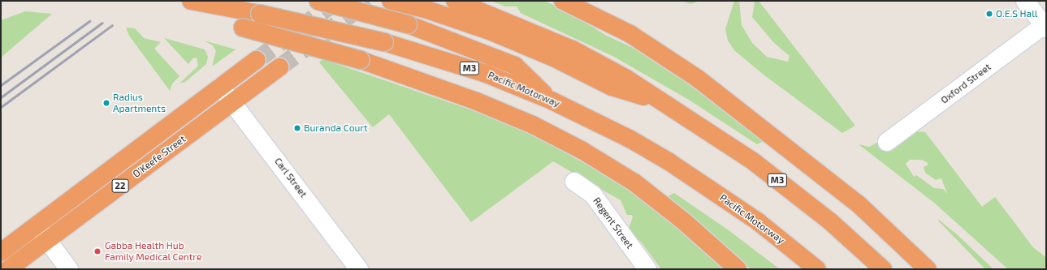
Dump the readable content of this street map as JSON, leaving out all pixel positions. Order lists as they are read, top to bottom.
{
  "streets": {
    "highway": [
      "M3",
      "Pacific Motorway",
      "O'Keefe Street",
      "22"
    ],
    "street": ["Oxford Street", "Carl Street", "Regent Street"]
  },
  "crossings": [
    ["O'Keefe Street", "Carl Street"]
  ],
  "places": [
    "O.E.S Hall",
    "Radius Apartments",
    "Buranda Court",
    "Gabba Health Hub Family Medical Centre"
  ]
}
